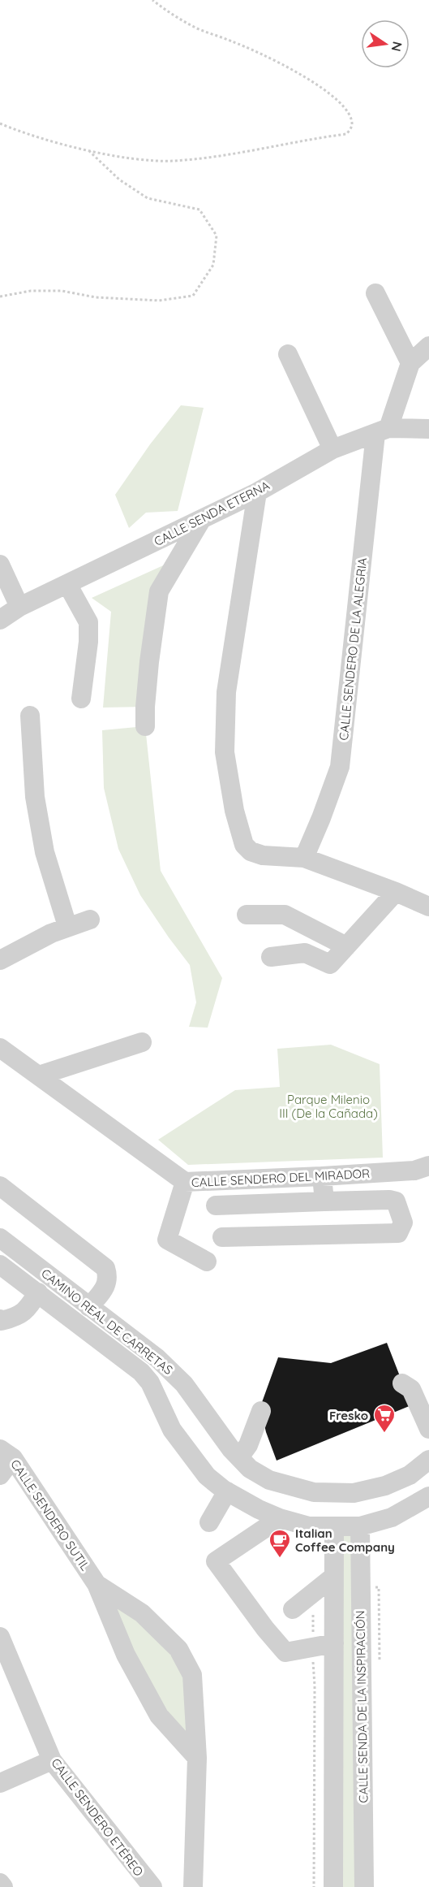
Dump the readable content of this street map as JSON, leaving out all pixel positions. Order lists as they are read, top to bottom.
{
  "streets": {
    "street": [
      "CALLE SENDA ETERNA",
      "CALLE SENDERO DE LA ALEGRIA",
      "CALLE SENDERO DEL MIRADOR",
      "CAMINO REAL DE CARRETAS",
      "CALLE SENDERO SUTIL",
      "CALLE SENDA DE LA INSPIRACIÓN",
      "CALLE SENDERO ETÉREO"
    ]
  },
  "crossings": [
    ["CALLE SENDA ETERNA", "CALLE SENDERO DE LA ALEGRIA"],
    ["CAMINO REAL DE CARRETAS", "CALLE SENDA DE LA INSPIRACIÓN"]
  ],
  "parks": ["Parque Milenio III (De la Cañada)"],
  "places": {
    "supermarket": ["Fresko"],
    "cafe": ["Italian Coffee Company"]
  },
  "north": "right"
}
